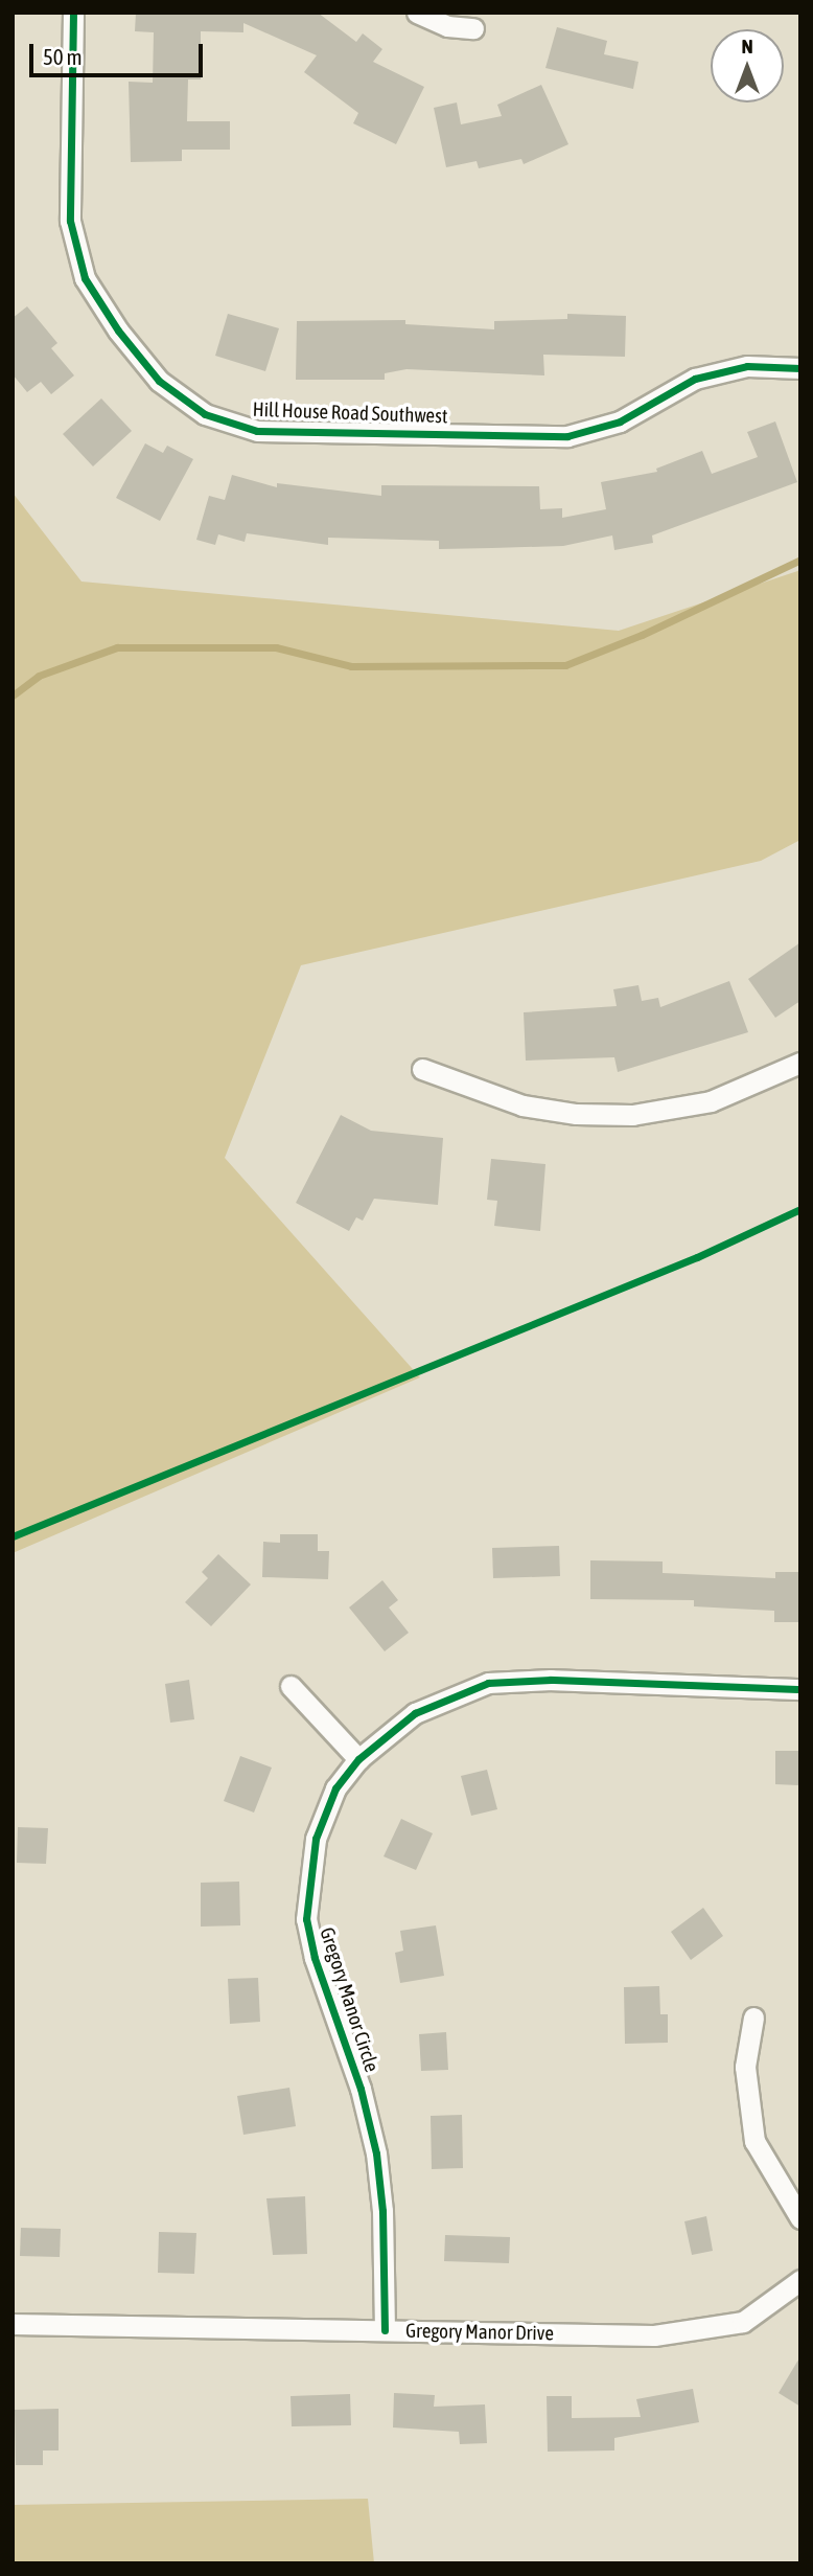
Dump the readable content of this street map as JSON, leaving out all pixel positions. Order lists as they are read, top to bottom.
{
  "streets": {
    "street": ["Hill House Road Southwest", "Gregory Manor Circle", "Gregory Manor Drive"]
  },
  "crossings": [
    ["Gregory Manor Circle", "Gregory Manor Drive"]
  ],
  "scale_bar": "50 m",
  "north": "top"
}
